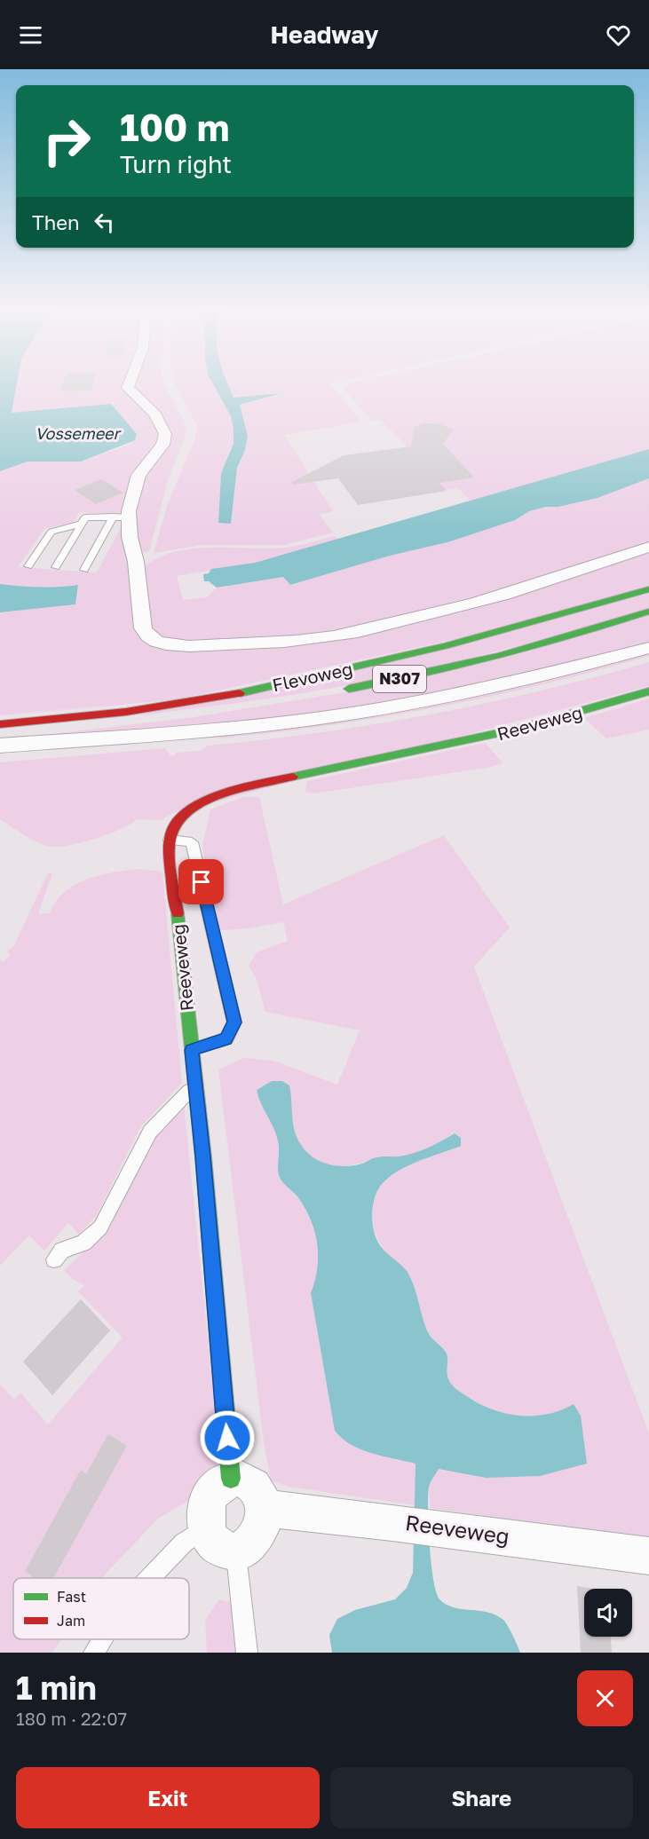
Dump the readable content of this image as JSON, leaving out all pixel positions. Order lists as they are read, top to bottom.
{
  "streets": {
    "main road": ["Flevoweg", "N307", "Reeveweg"]
  },
  "water": ["Vossemeer"],
  "legend": ["Fast", "Jam"],
  "page": {
    "header": "Headway",
    "turn": ["100 m", "Turn right"],
    "then": "Then",
    "heading": ["1 min", "180 m · 22:07"],
    "buttons": ["Exit", "Share"]
  }
}
